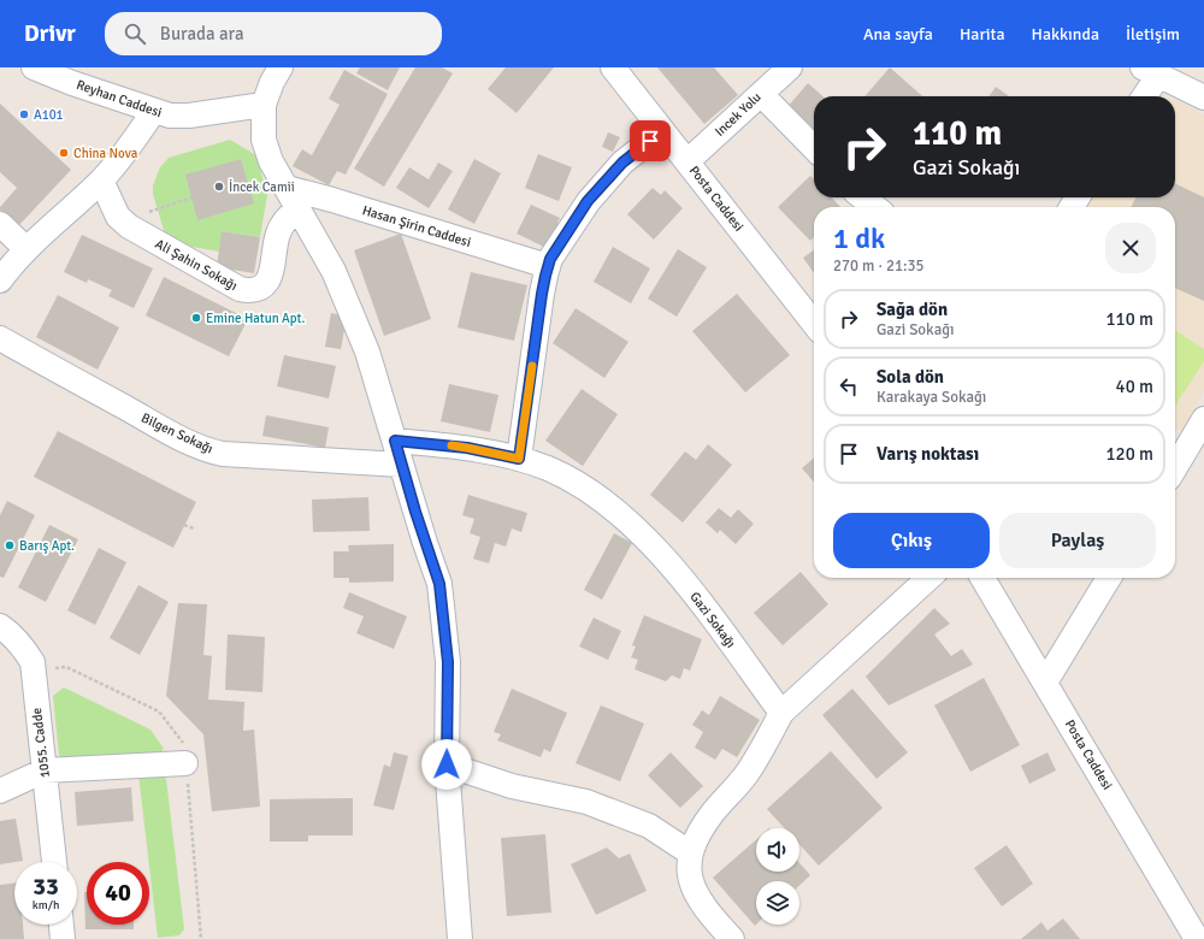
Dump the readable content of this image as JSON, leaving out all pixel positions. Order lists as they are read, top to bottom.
{
  "streets": {
    "street": [
      "Reyhan Caddesi",
      "Incek Yolu",
      "Posta Caddesi",
      "Hasan Şirin Caddesi",
      "Ali Şahin Sokağı",
      "Bilgen Sokağı",
      "Gazi Sokağı",
      "1055. Cadde"
    ]
  },
  "crossings": [
    ["Incek Yolu", "Posta Caddesi"]
  ],
  "places": [
    "A101",
    "China Nova",
    "İncek Camii",
    "Emine Hatun Apt.",
    "Barış Apt."
  ],
  "page": {
    "header": "Drivr",
    "search": "Burada ara",
    "nav": [
      "Ana sayfa",
      "Harita",
      "Hakkında",
      "İletişim"
    ],
    "turn": ["110 m", "Gazi Sokağı"],
    "heading": ["1 dk", "270 m · 21:35"],
    "list": [
      {
        "name": "Sağa dön",
        "note": "Gazi Sokağı",
        "value": "110 m"
      },
      {
        "name": "Sola dön",
        "note": "Karakaya Sokağı",
        "value": "40 m"
      },
      {
        "name": "Varış noktası",
        "value": "120 m"
      }
    ],
    "buttons": ["Çıkış", "Paylaş"],
    "speed": "33 km/h",
    "limit": "40"
  }
}
